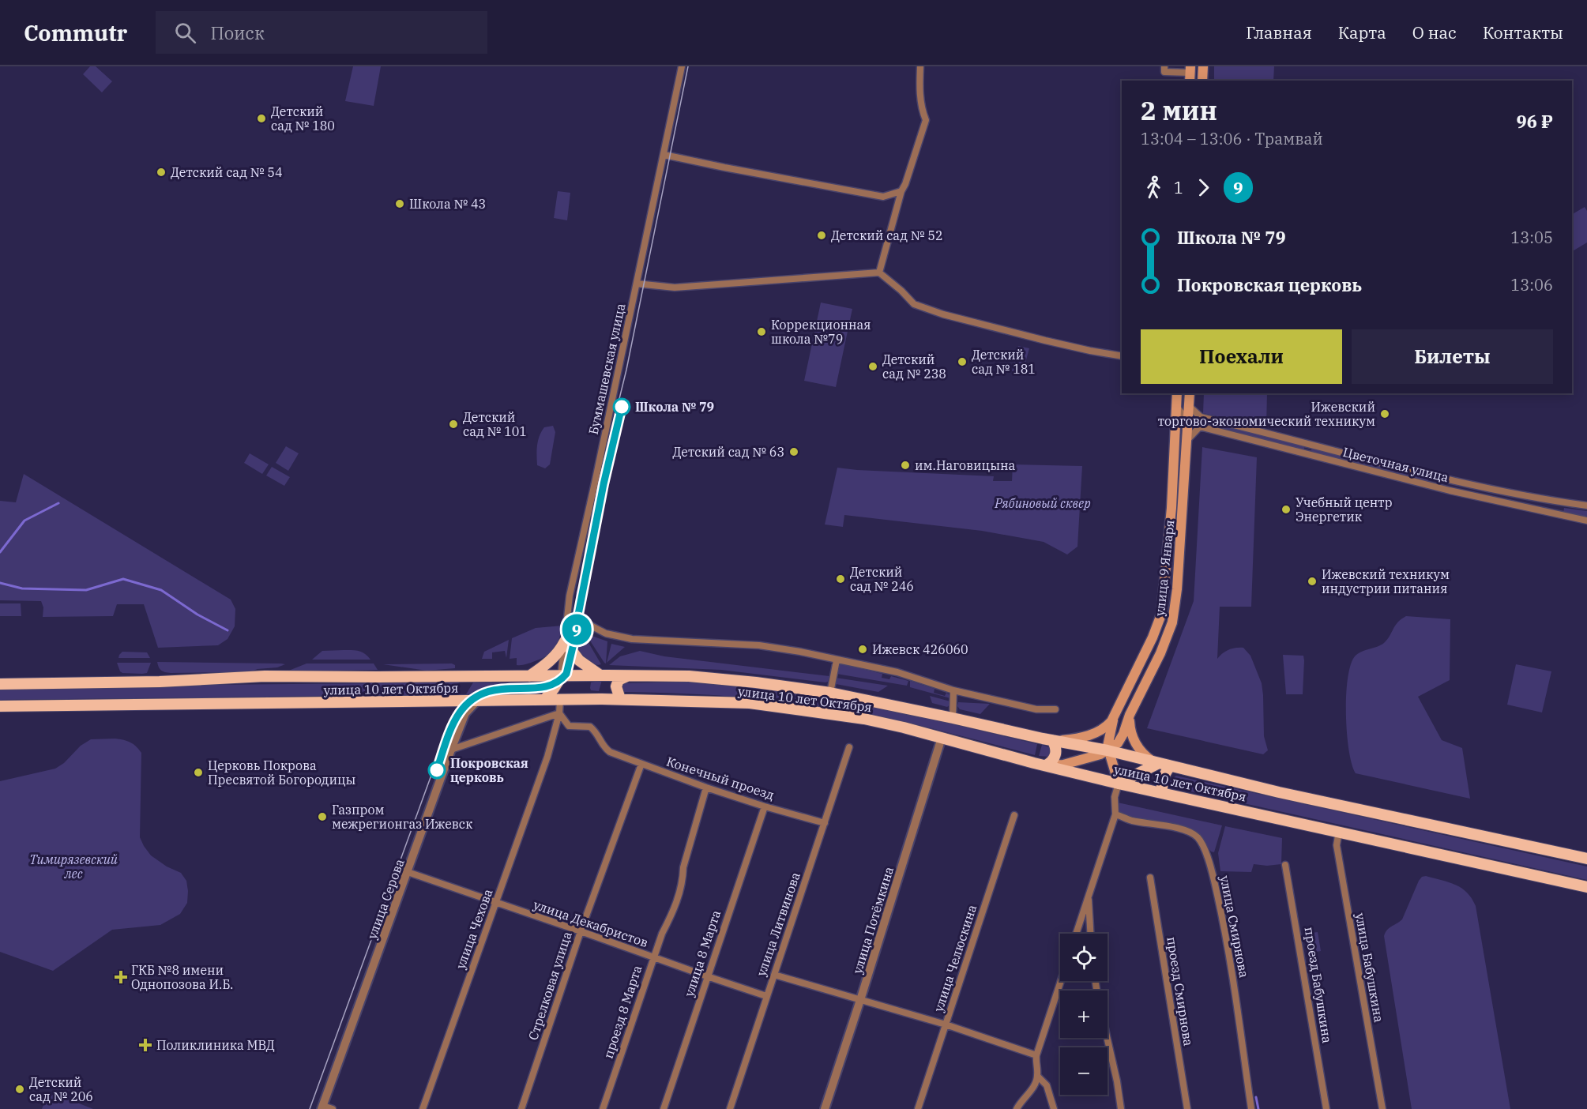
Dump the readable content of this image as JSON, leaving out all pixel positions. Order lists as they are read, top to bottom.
{
  "streets": {
    "main road": ["улица 9 Января", "улица 10 лет Октября"],
    "street": [
      "Буммашевская улица",
      "Цветочная улица",
      "Конечный проезд",
      "улица Серова",
      "улица Потёмкина",
      "улица Декабристов",
      "улица Литвинова",
      "улица Смирнова",
      "улица Чехова",
      "улица 8 Марта",
      "улица Челюскина",
      "улица Бабушкина",
      "проезд Бабушкина",
      "Стрелковая улица",
      "проезд Смирнова",
      "проезд 8 Марта"
    ]
  },
  "crossings": [
    ["Буммашевская улица", "улица 10 лет Октября"],
    ["Цветочная улица", "улица 9 Января"],
    ["улица 9 Января", "улица 10 лет Октября"],
    ["улица 10 лет Октября", "улица Серова"],
    ["улица 10 лет Октября", "улица Потёмкина"],
    ["улица 10 лет Октября", "улица Чехова"],
    ["улица 10 лет Октября", "улица Бабушкина"],
    ["Конечный проезд", "улица Литвинова"],
    ["Конечный проезд", "улица Чехова"],
    ["Конечный проезд", "улица 8 Марта"],
    ["Конечный проезд", "Стрелковая улица"],
    ["Конечный проезд", "проезд 8 Марта"],
    ["улица Серова", "улица Декабристов"],
    ["улица Декабристов", "улица Литвинова"],
    ["улица Декабристов", "улица Чехова"],
    ["улица Декабристов", "улица 8 Марта"],
    ["улица Декабристов", "Стрелковая улица"],
    ["улица Декабристов", "проезд 8 Марта"]
  ],
  "parks": ["Рябиновый сквер", "Тимирязевский лес"],
  "places": {
    "other": [
      "Детский сад № 180",
      "Детский сад № 54",
      "Школа № 43",
      "Детский сад № 52",
      "Коррекционная школа №79",
      "Детский сад № 181",
      "Детский сад № 238",
      "Школа № 79",
      "Ижевский торгово-экономический техникум",
      "Детский сад № 101",
      "Детский сад № 63",
      "им.Наговицына",
      "Учебный центр Энергетик",
      "Детский сад № 246",
      "Ижевский техникум индустрии питания",
      "Ижевск 426060",
      "Покровская церковь",
      "Церковь Покрова Пресвятой Богородицы",
      "Газпром межрегионгаз Ижевск",
      "Детский сад № 206"
    ],
    "health": ["ГКБ №8 имени Однопозова И.Б.", "Поликлиника МВД"]
  },
  "lines": ["tram line 9"],
  "page": {
    "header": "Commutr",
    "search": "Поиск",
    "nav": [
      "Главная",
      "Карта",
      "О нас",
      "Контакты"
    ],
    "on_map": "9",
    "heading": ["2 мин", "13:04 – 13:06 · Трамвай", "96 ₽"],
    "legs": ["1", "9"],
    "list": [
      {
        "name": "Школа № 79",
        "value": "13:05"
      },
      {
        "name": "Покровская церковь",
        "value": "13:06"
      }
    ],
    "buttons": ["Поехали", "Билеты"],
    "map_buttons": ["+", "−"]
  }
}
